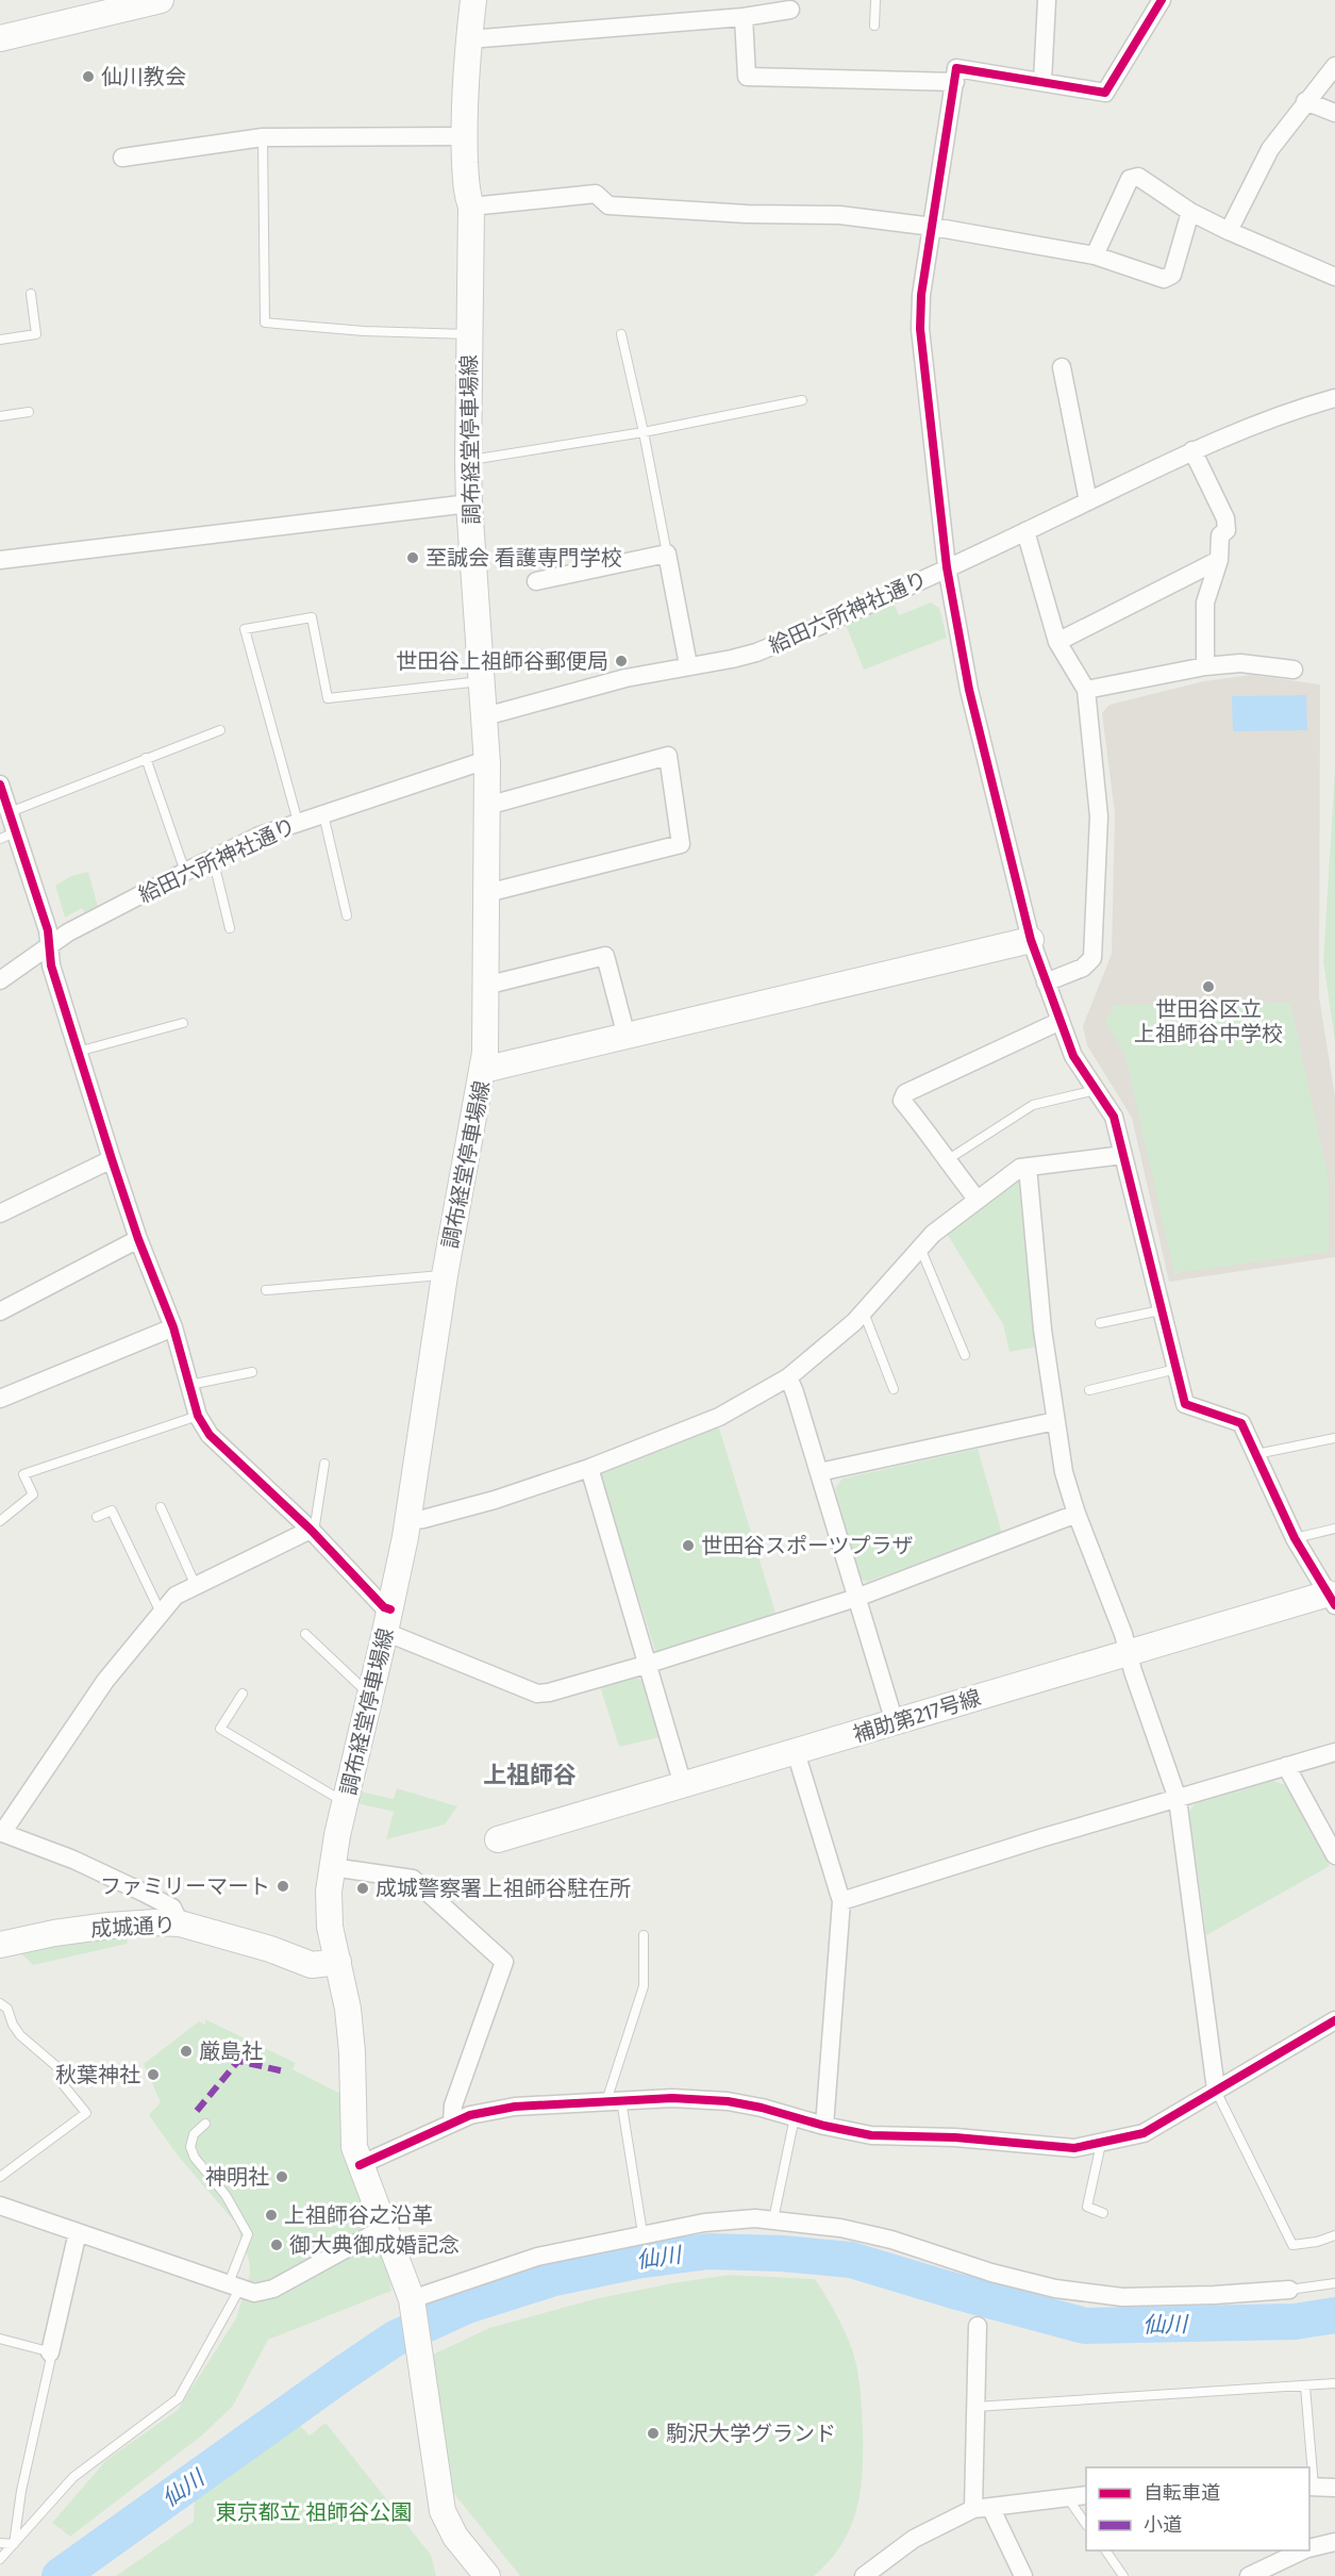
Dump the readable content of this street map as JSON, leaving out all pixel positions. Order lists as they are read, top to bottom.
{
  "streets": {
    "main road": ["調布経堂停車場線", "補助第217号線", "成城通り"],
    "street": ["給田六所神社通り"]
  },
  "crossings": [
    ["調布経堂停車場線", "給田六所神社通り"],
    ["調布経堂停車場線", "成城通り"]
  ],
  "districts": ["上祖師谷"],
  "water": ["仙川"],
  "parks": ["東京都立 祖師谷公園"],
  "places": [
    "仙川教会",
    "至誠会 看護専門学校",
    "世田谷上祖師谷郵便局",
    "世田谷区立 上祖師谷中学校",
    "世田谷スポーツプラザ",
    "ファミリーマート",
    "成城警察署上祖師谷駐在所",
    "厳島社",
    "秋葉神社",
    "神明社",
    "上祖師谷之沿革",
    "御大典御成婚記念",
    "駒沢大学グランド"
  ],
  "legend": ["自転車道", "小道"]
}
